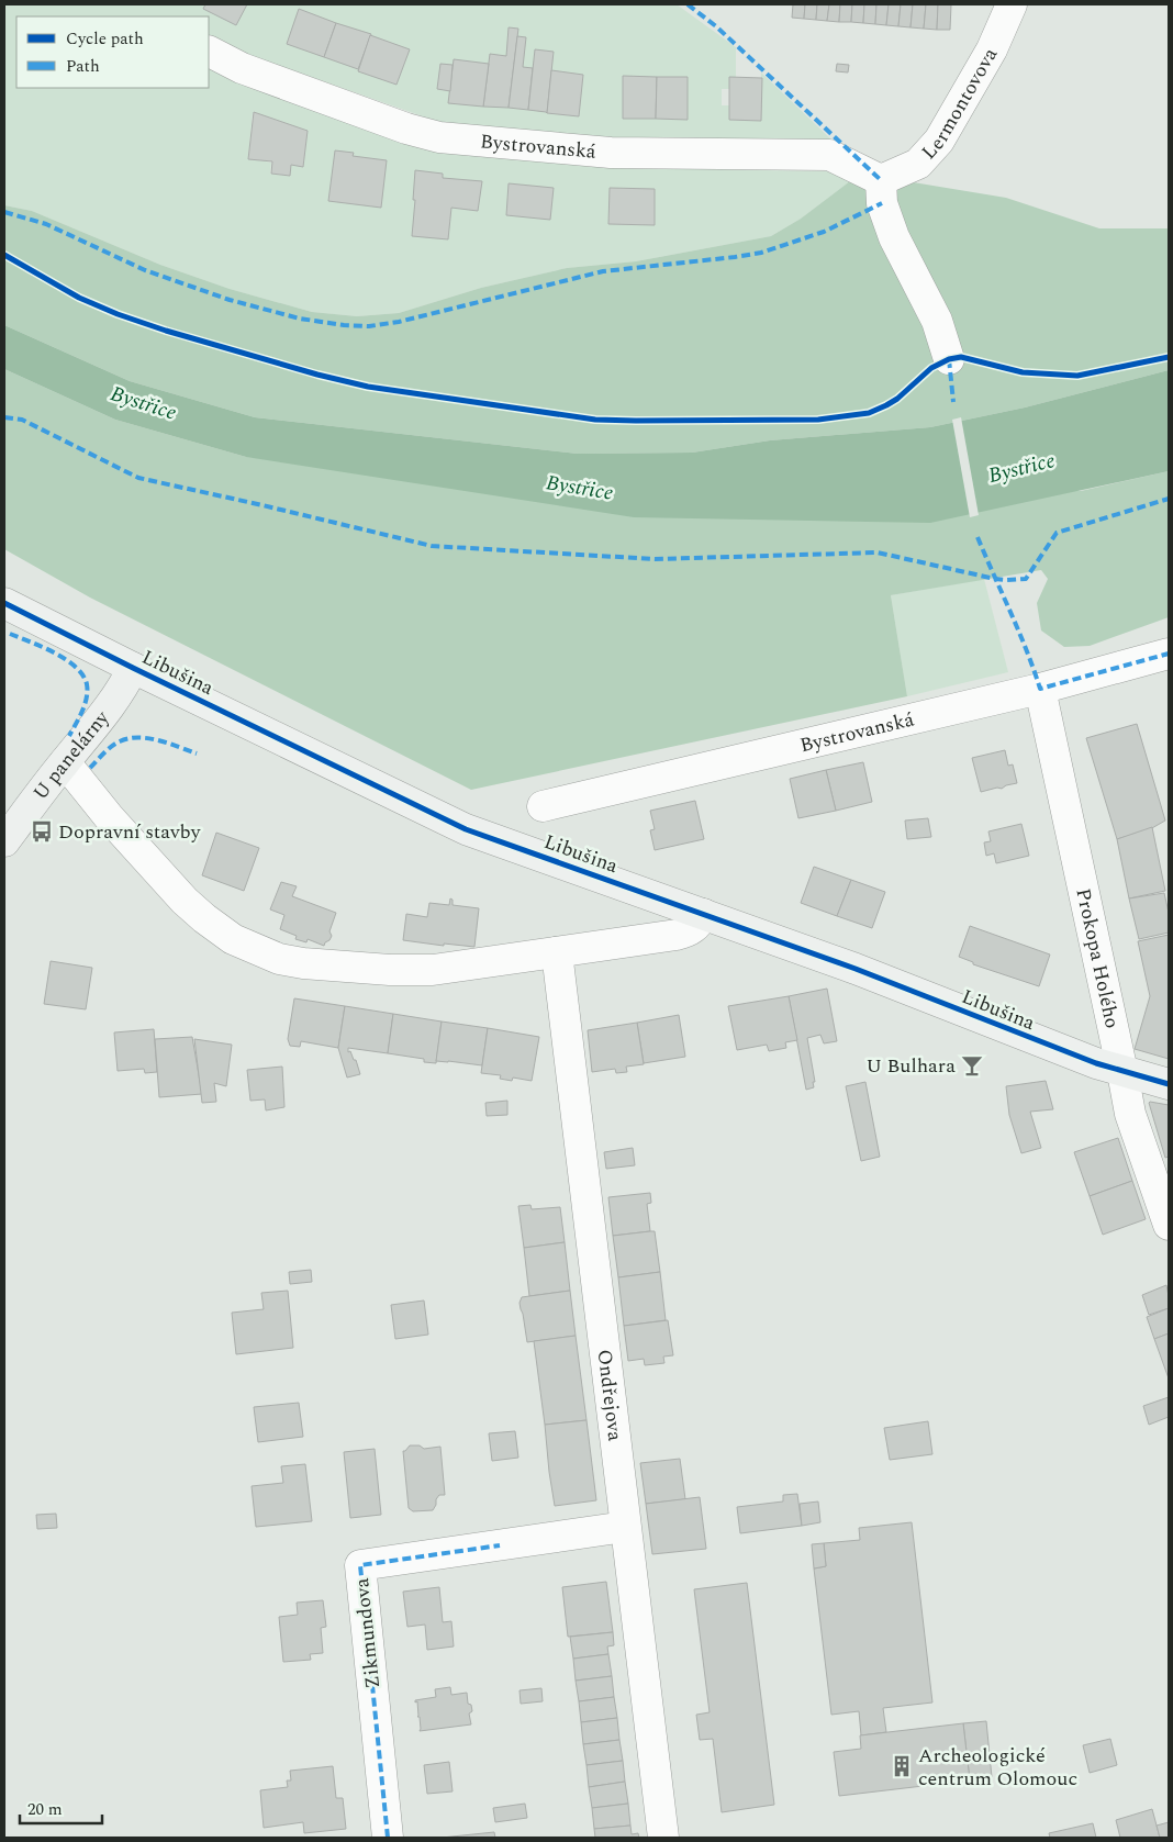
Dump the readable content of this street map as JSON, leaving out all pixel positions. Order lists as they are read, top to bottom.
{
  "streets": {
    "street": [
      "Lermontovova",
      "Bystrovanská",
      "Libušina",
      "U panelárny",
      "Prokopa Holého",
      "Ondřejova",
      "Zikmundova"
    ]
  },
  "crossings": [
    ["Lermontovova", "Bystrovanská"],
    ["Bystrovanská", "Prokopa Holého"],
    ["Libušina", "U panelárny"],
    ["Libušina", "Prokopa Holého"],
    ["Ondřejova", "Zikmundova"]
  ],
  "water": ["Bystřice"],
  "places": {
    "bus stop": ["Dopravní stavby"],
    "bar": ["U Bulhara"],
    "building": ["Archeologické centrum Olomouc"]
  },
  "legend": ["Cycle path", "Path"],
  "scale_bar": "20 m"
}
